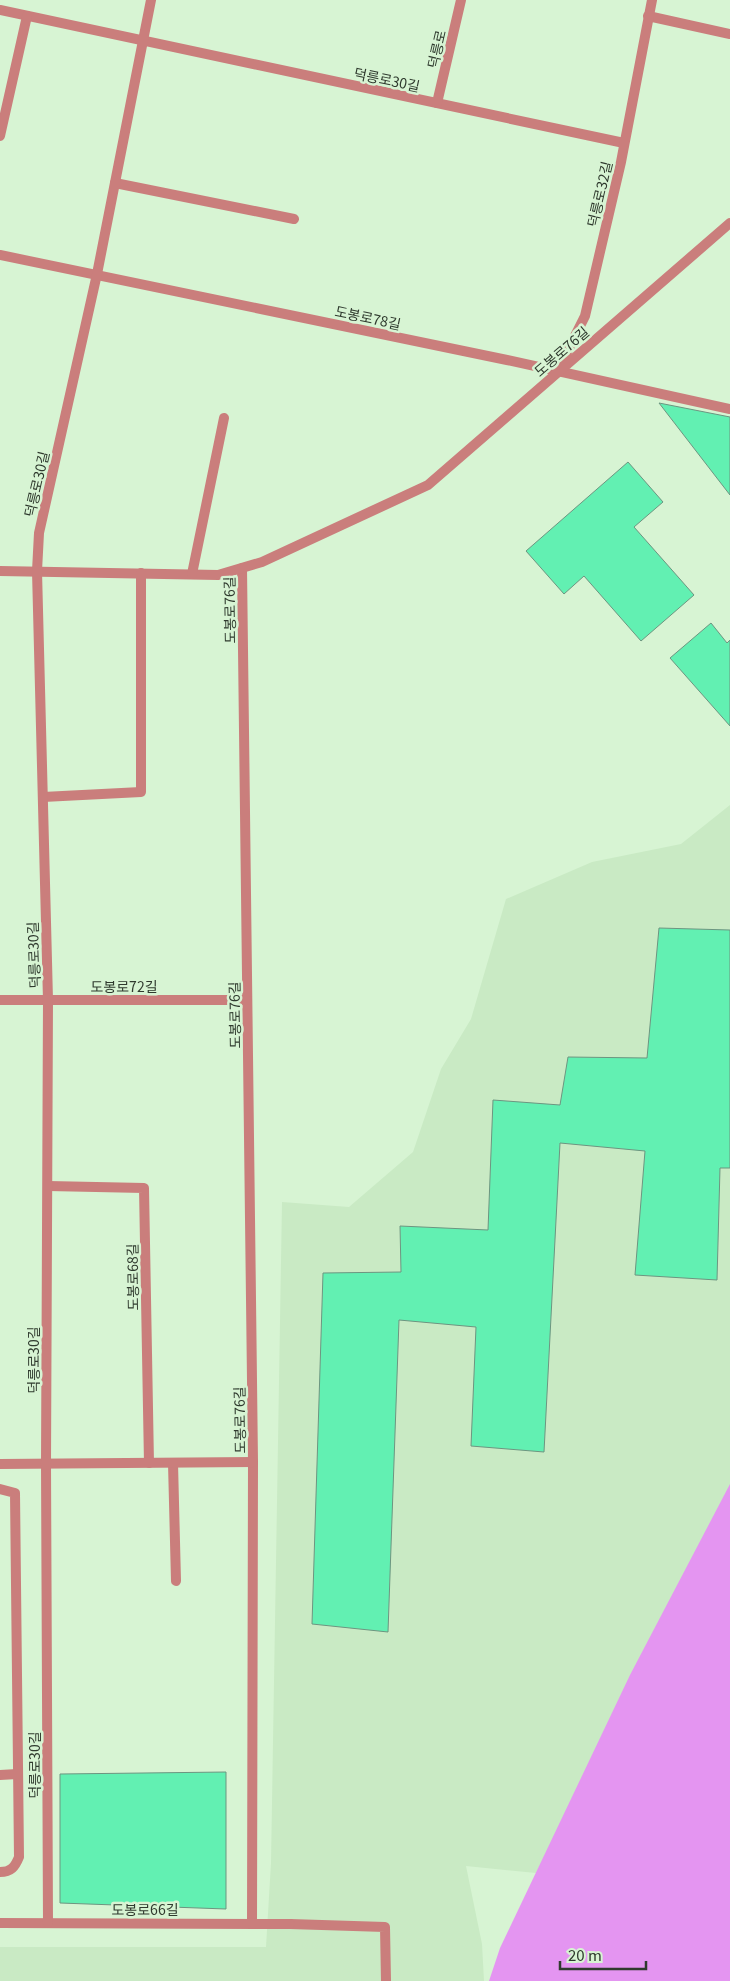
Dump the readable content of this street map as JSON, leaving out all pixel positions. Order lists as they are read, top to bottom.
{
  "streets": {
    "street": [
      "덕릉로",
      "덕릉로30길",
      "덕릉로32길",
      "도봉로78길",
      "도봉로76길",
      "도봉로72길",
      "도봉로68길",
      "도봉로66길"
    ]
  },
  "crossings": [
    ["덕릉로", "덕릉로30길"],
    ["덕릉로30길", "덕릉로32길"],
    ["덕릉로30길", "도봉로78길"],
    ["덕릉로30길", "도봉로76길"],
    ["덕릉로30길", "도봉로72길"],
    ["덕릉로30길", "도봉로68길"],
    ["덕릉로30길", "도봉로66길"],
    ["덕릉로32길", "도봉로78길"],
    ["덕릉로32길", "도봉로76길"],
    ["도봉로78길", "도봉로76길"],
    ["도봉로76길", "도봉로72길"],
    ["도봉로76길", "도봉로66길"]
  ],
  "scale_bar": "20 m"
}
